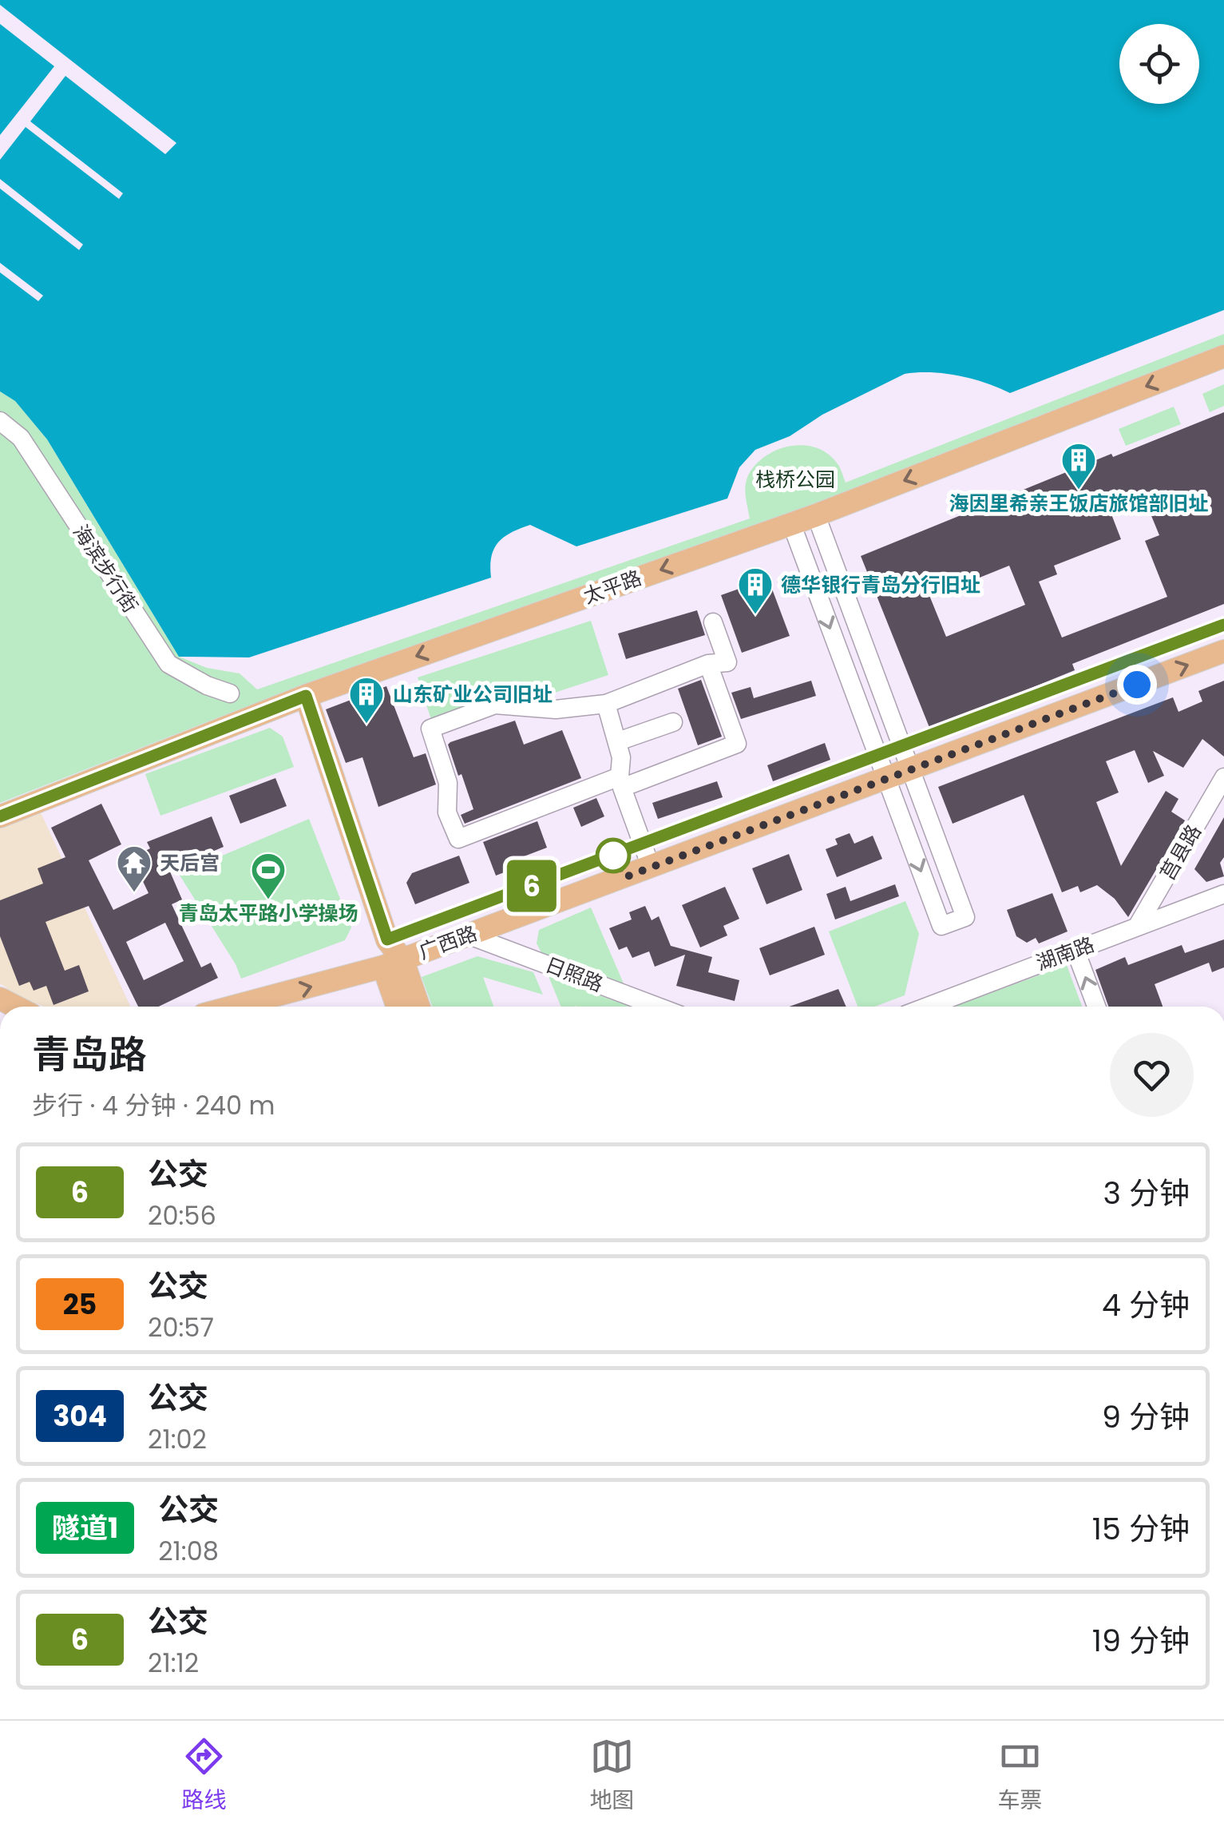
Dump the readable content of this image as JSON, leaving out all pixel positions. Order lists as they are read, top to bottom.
{
  "streets": {
    "main road": ["太平路", "广西路"],
    "street": [
      "海滨步行街",
      "莒县路",
      "湖南路",
      "日照路"
    ]
  },
  "crossings": [
    ["莒县路", "湖南路"],
    ["广西路", "日照路"]
  ],
  "one_way": ["太平路", "广西路"],
  "parks": ["栈桥公园"],
  "places": {
    "building": ["海因里希亲王饭店旅馆部旧址", "德华银行青岛分行旧址", "山东矿业公司旧址"],
    "temple": ["天后宫"],
    "sports": ["青岛太平路小学操场"]
  },
  "lines": ["bus line 6"],
  "page": {
    "on_map": "6",
    "heading": ["青岛路", "步行 · 4 分钟 · 240 m"],
    "list": [
      {
        "mark": "6",
        "name": "公交",
        "note": "20:56",
        "value": "3 分钟"
      },
      {
        "mark": "25",
        "name": "公交",
        "note": "20:57",
        "value": "4 分钟"
      },
      {
        "mark": "304",
        "name": "公交",
        "note": "21:02",
        "value": "9 分钟"
      },
      {
        "mark": "隧道1",
        "name": "公交",
        "note": "21:08",
        "value": "15 分钟"
      },
      {
        "mark": "6",
        "name": "公交",
        "note": "21:12",
        "value": "19 分钟"
      }
    ],
    "tabs": ["路线", "地图", "车票"]
  }
}
